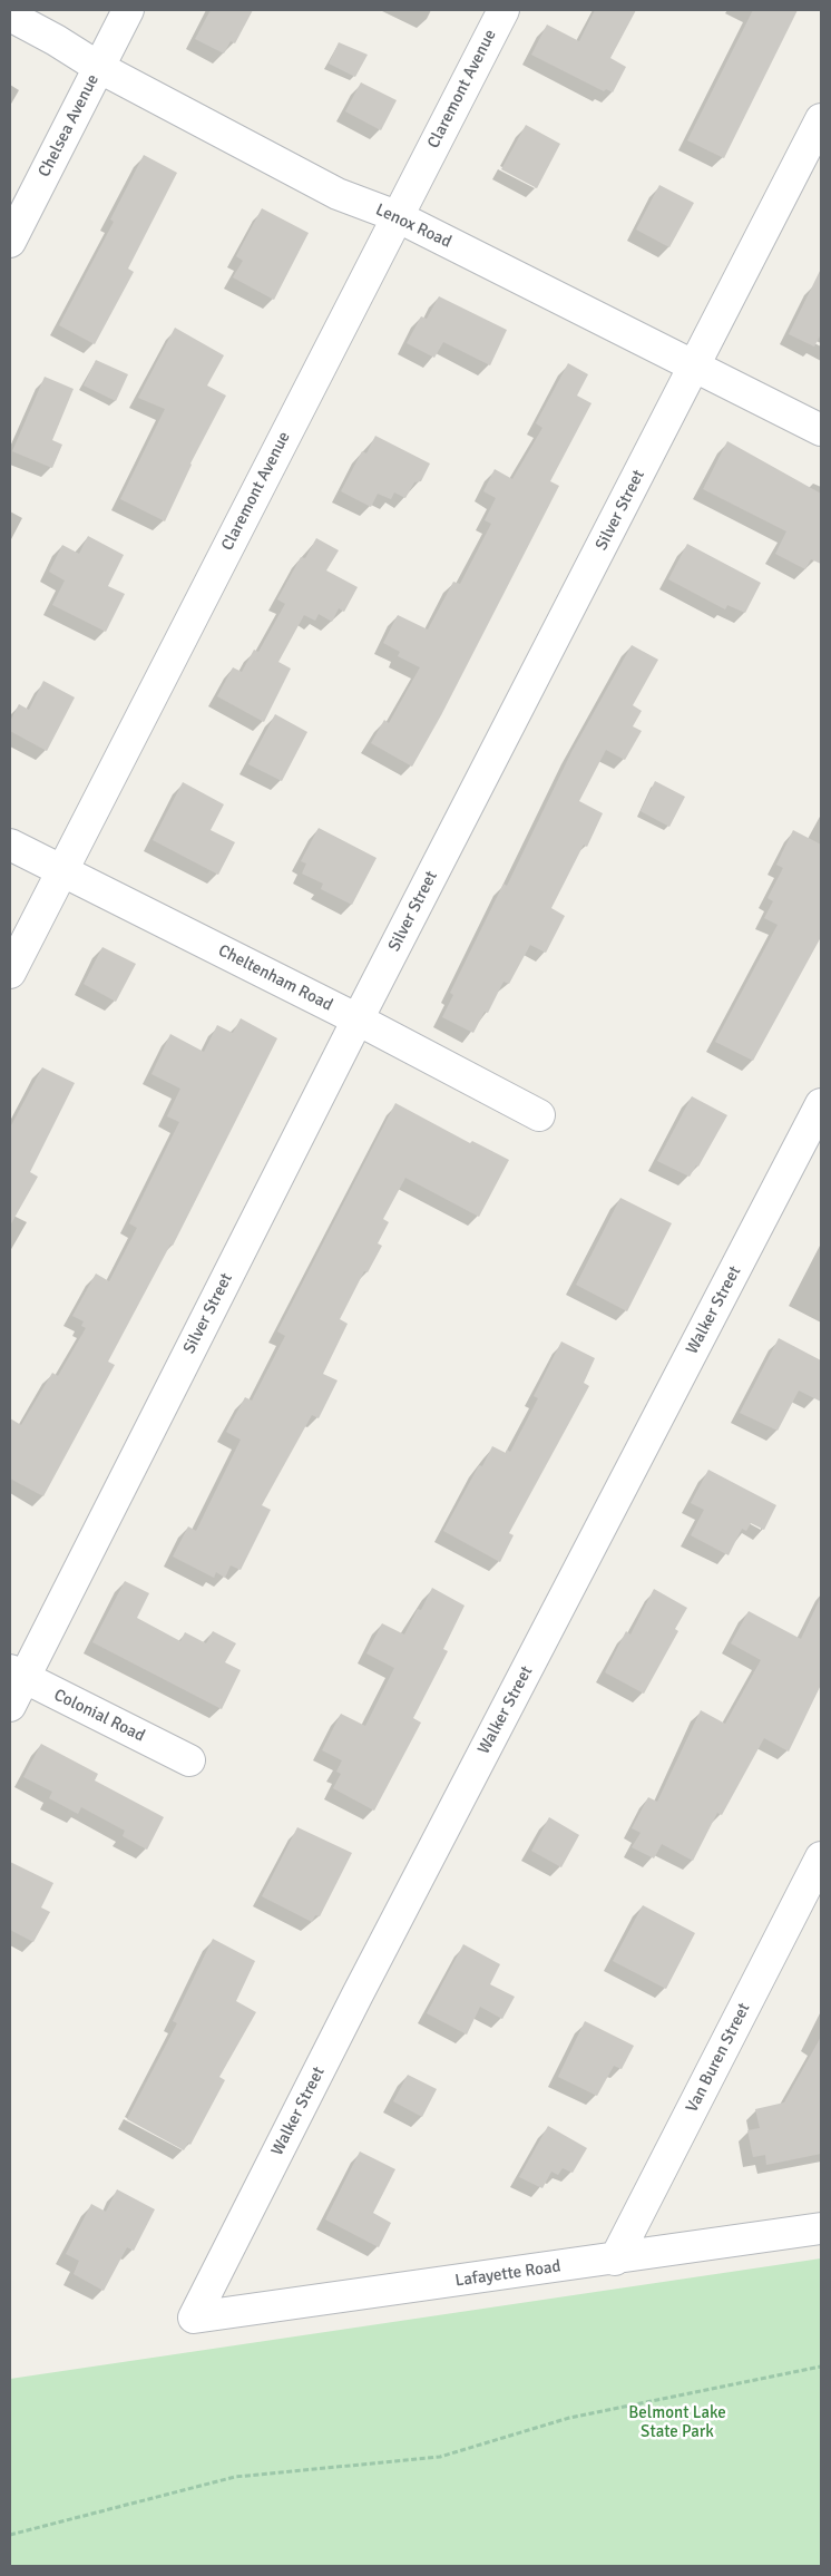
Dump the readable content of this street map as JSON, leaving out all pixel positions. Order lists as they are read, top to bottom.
{
  "streets": {
    "street": [
      "Claremont Avenue",
      "Chelsea Avenue",
      "Lenox Road",
      "Silver Street",
      "Cheltenham Road",
      "Walker Street",
      "Colonial Road",
      "Van Buren Street",
      "Lafayette Road"
    ]
  },
  "crossings": [
    ["Claremont Avenue", "Lenox Road"],
    ["Claremont Avenue", "Cheltenham Road"],
    ["Chelsea Avenue", "Lenox Road"],
    ["Lenox Road", "Silver Street"],
    ["Silver Street", "Cheltenham Road"],
    ["Silver Street", "Colonial Road"],
    ["Walker Street", "Lafayette Road"],
    ["Van Buren Street", "Lafayette Road"]
  ],
  "parks": ["Belmont Lake State Park"]
}
